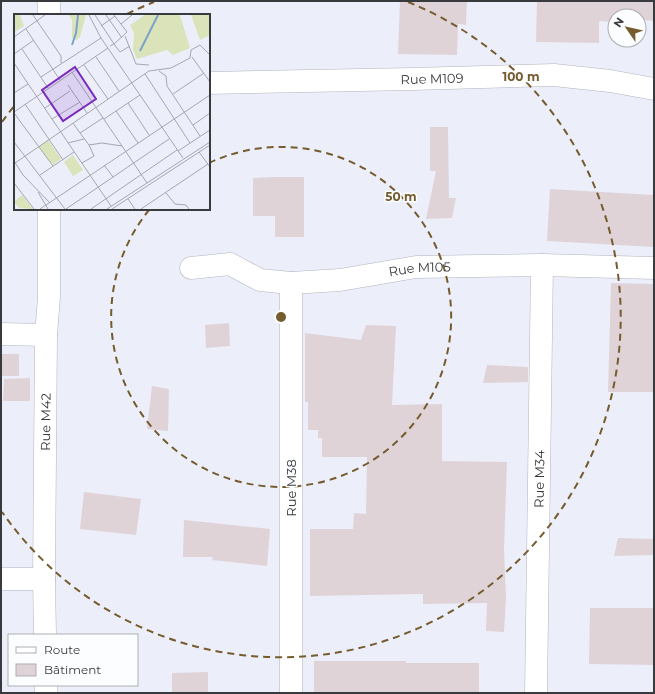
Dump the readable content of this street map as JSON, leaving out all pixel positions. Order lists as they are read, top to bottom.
{
  "streets": {
    "street": [
      "Rue M109",
      "Rue M105",
      "Rue M42",
      "Rue M34",
      "Rue M38"
    ]
  },
  "crossings": [
    ["Rue M105", "Rue M34"],
    ["Rue M105", "Rue M38"]
  ],
  "legend": ["Route", "Bâtiment"],
  "north": "top left",
  "rings": ["100 m", "50 m"]
}
